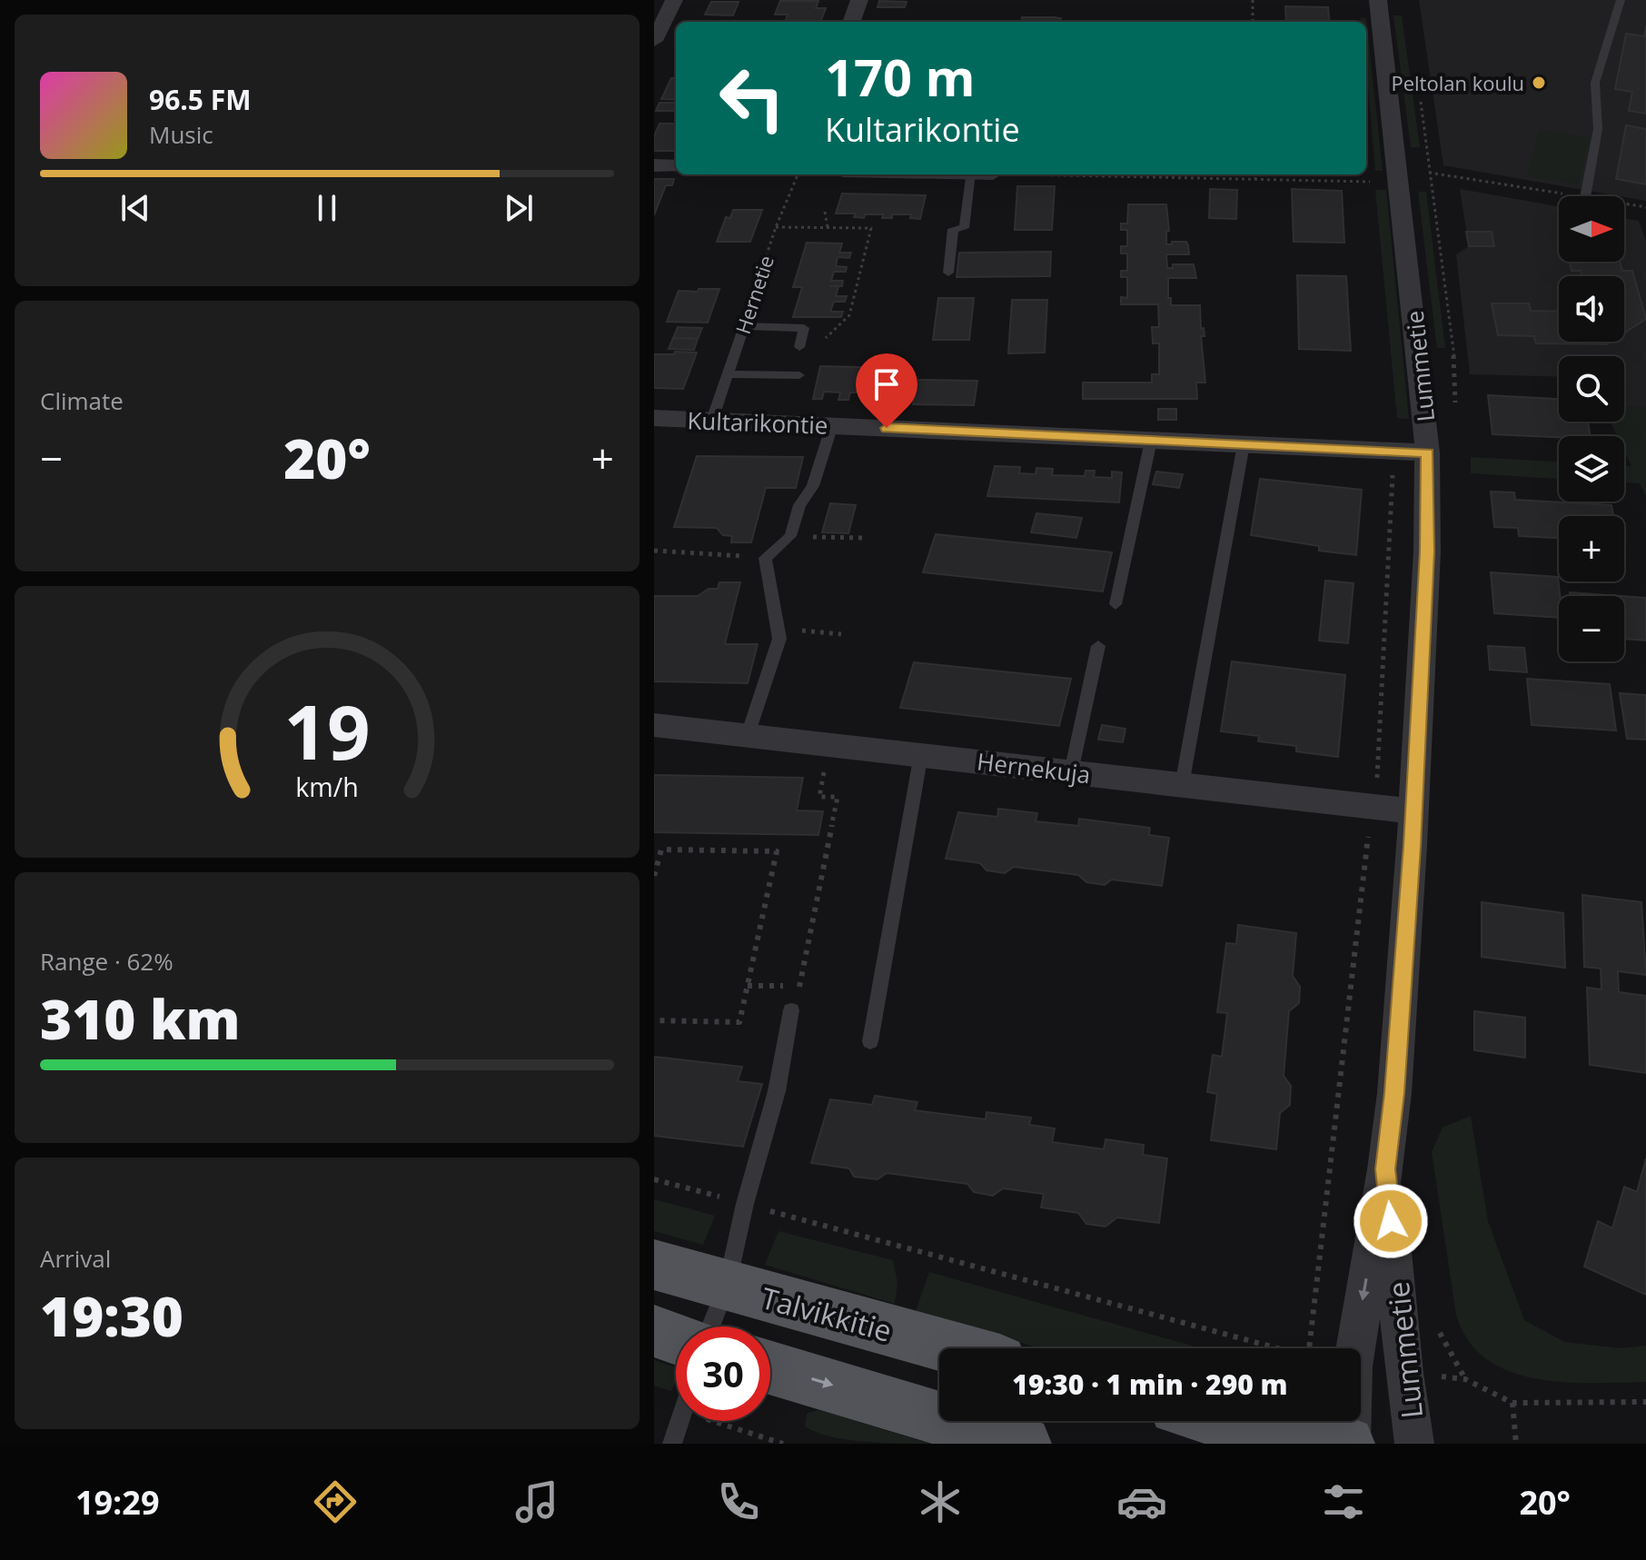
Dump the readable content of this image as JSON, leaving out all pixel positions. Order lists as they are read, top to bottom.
{
  "streets": {
    "main road": ["Talvikkitie"],
    "street": ["Lummetie", "Kultarikontie", "Hernekuja"],
    "lane": ["Hernetie"]
  },
  "crossings": [
    ["Hernetie", "Kultarikontie"],
    ["Lummetie", "Kultarikontie"],
    ["Lummetie", "Hernekuja"]
  ],
  "places": ["Peltolan koulu"],
  "north": "right",
  "page": {
    "turn": ["170 m", "Kultarikontie"],
    "song": ["96.5 FM", "Music"],
    "map_buttons": ["+", "−"],
    "tile": [
      "Climate",
      ["Range · 62%", "310 km"],
      ["Arrival", "19:30"]
    ],
    "heat": ["−", "20°", "+"],
    "limit": "30",
    "trip": "19:30 · 1 min · 290 m",
    "tabs": ["19:29", "20°"],
    "gauge": ["19", "km/h"]
  }
}
